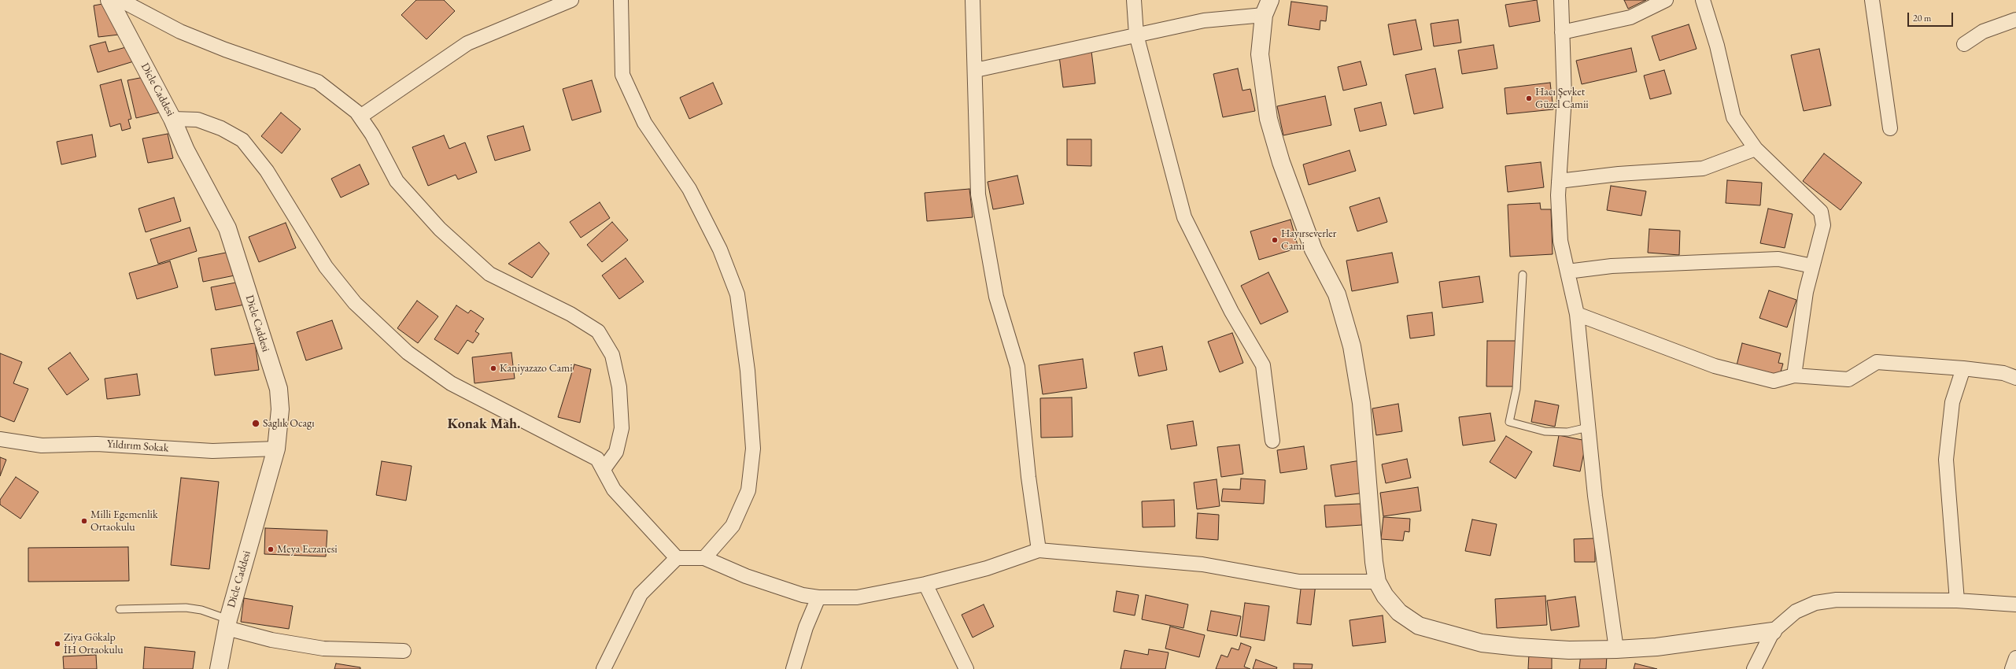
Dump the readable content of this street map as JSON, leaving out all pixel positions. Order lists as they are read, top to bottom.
{
  "streets": {
    "street": ["Dicle Caddesi", "Yıldırım Sokak"]
  },
  "crossings": [
    ["Dicle Caddesi", "Yıldırım Sokak"]
  ],
  "districts": ["Konak Mah."],
  "places": [
    "Hacı Şevket Güzel Camii",
    "Hayırseverler Cami",
    "Kaniyazazo Cami",
    "Saglık Ocagı",
    "Milli Egemenlik Ortaokulu",
    "Meya Eczanesi",
    "Ziya Gökalp İH Ortaokulu"
  ],
  "scale_bar": "20 m"
}
